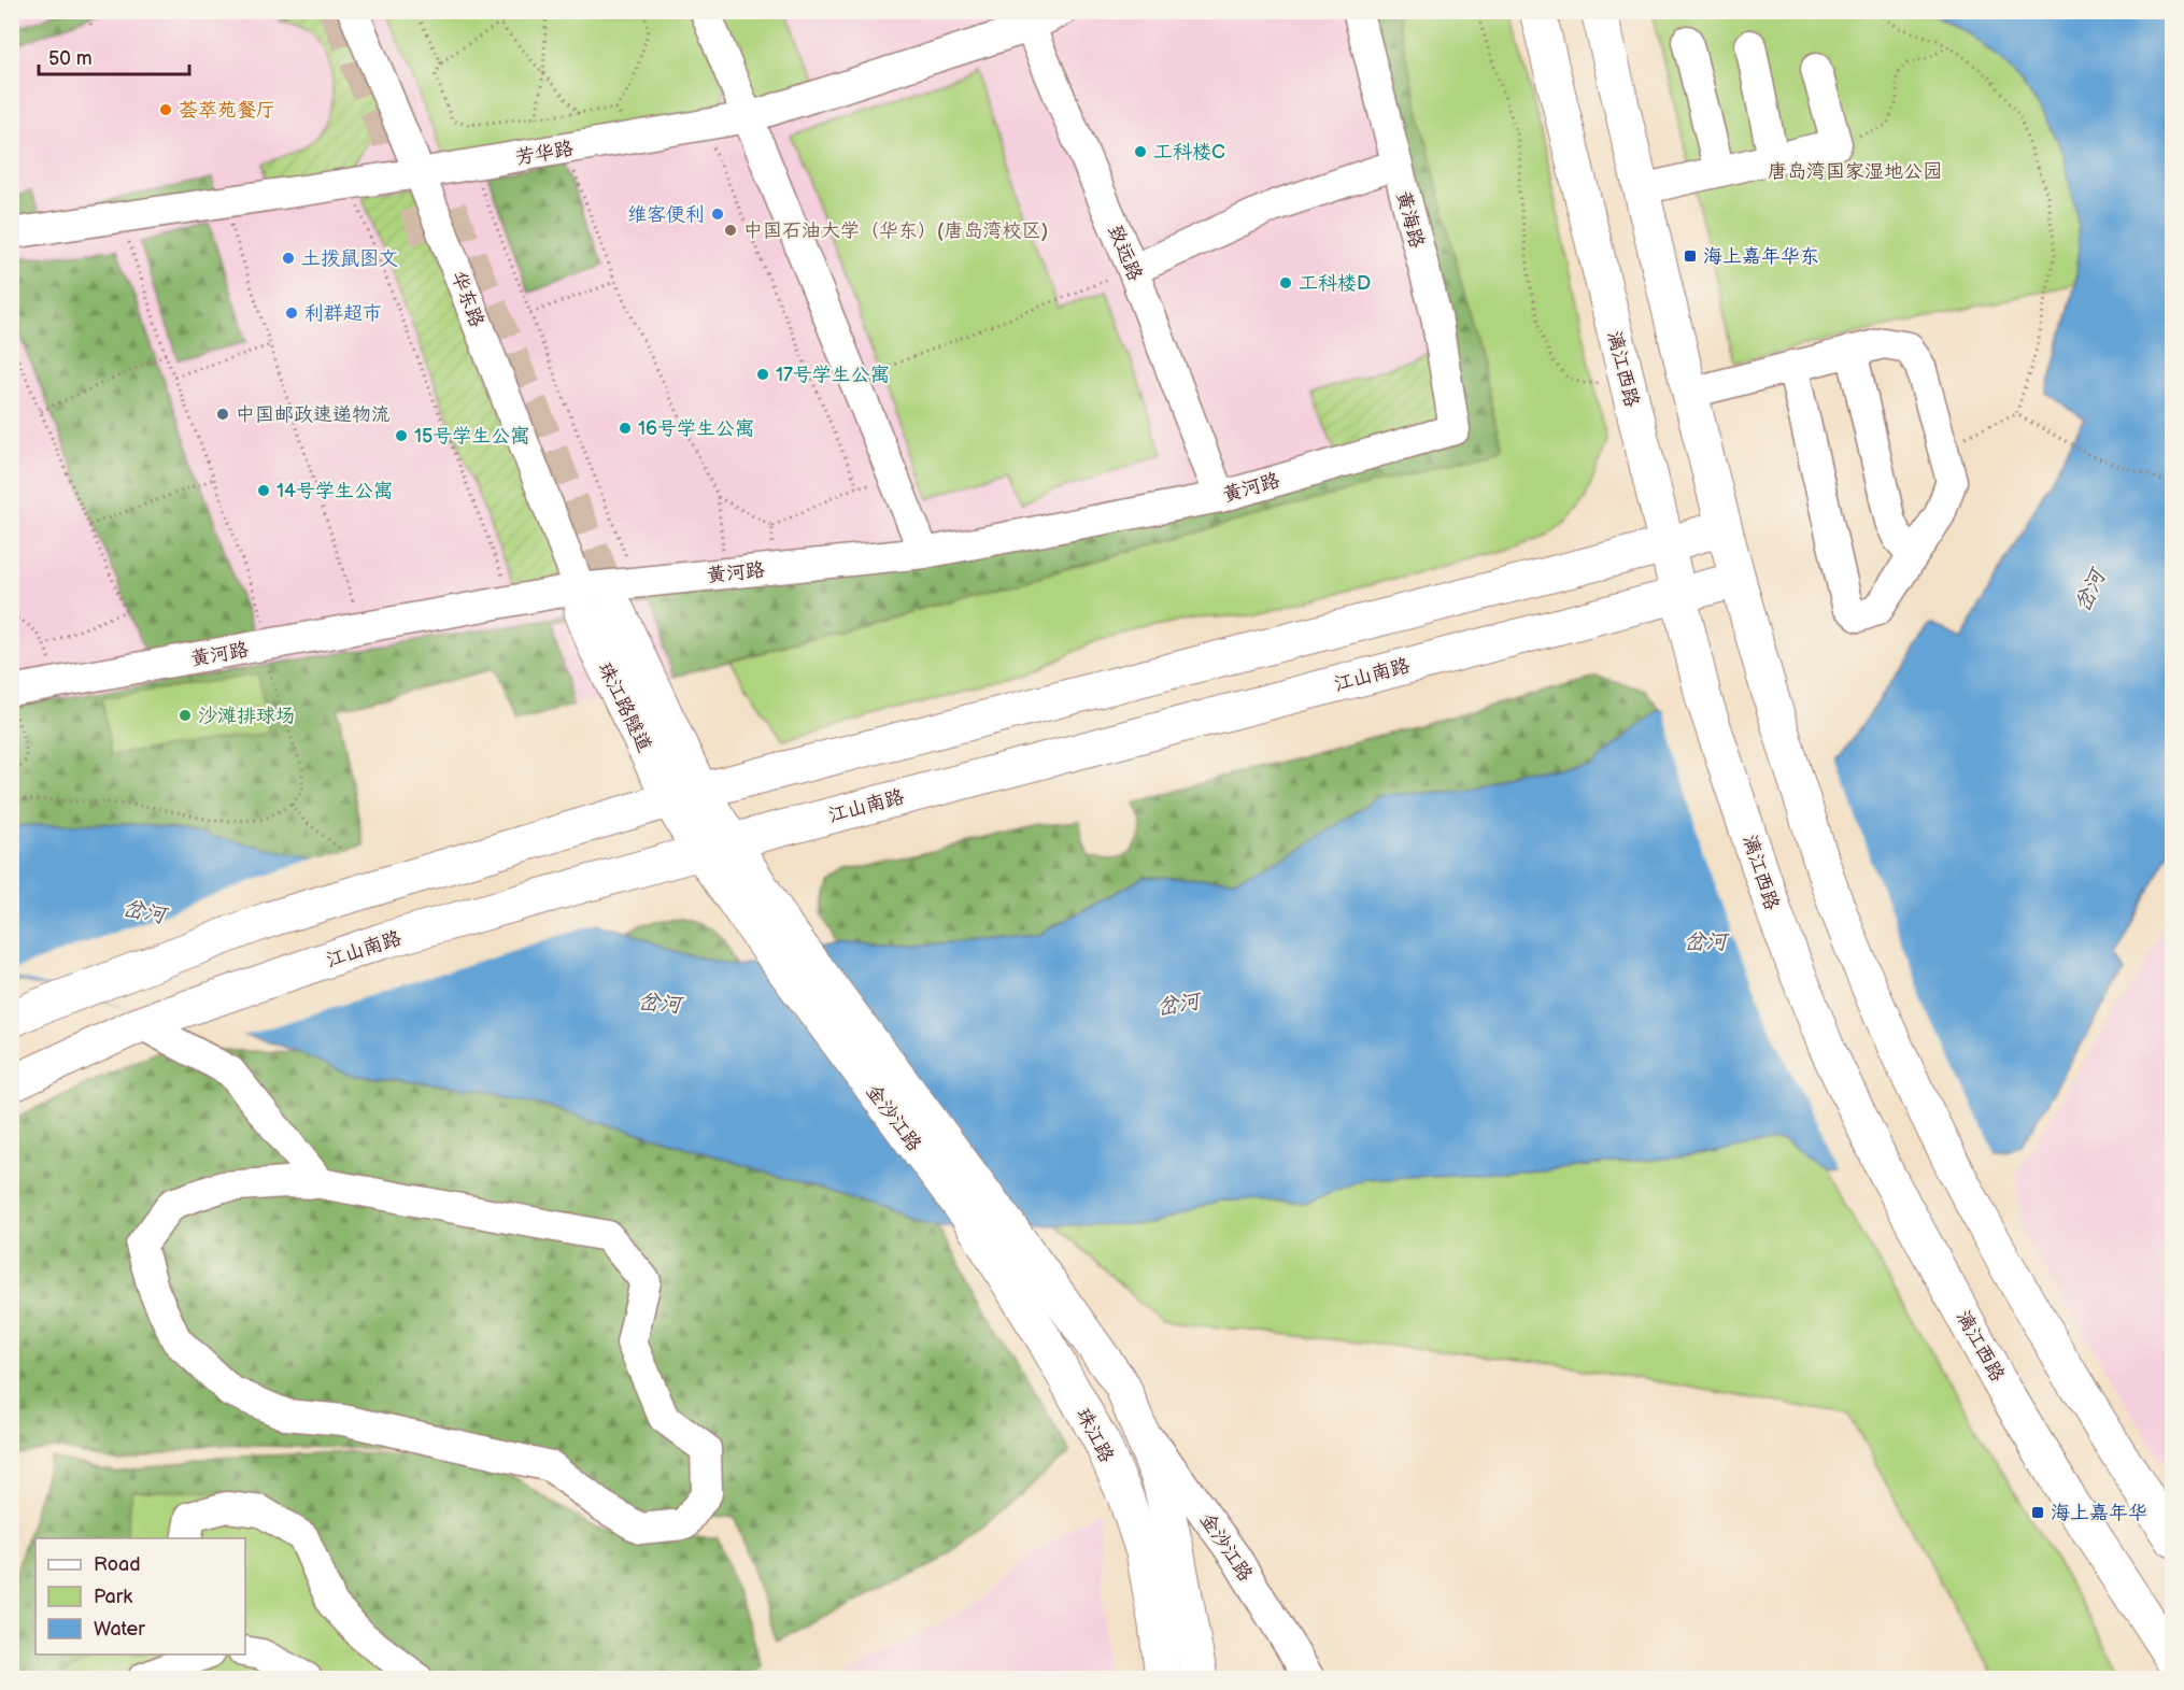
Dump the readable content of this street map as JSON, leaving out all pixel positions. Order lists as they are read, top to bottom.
{
  "streets": {
    "main road": [
      "漓江西路",
      "江山南路",
      "珠江路隧道",
      "金沙江路",
      "珠江路"
    ],
    "street": [
      "芳华路",
      "黄海路",
      "致远路",
      "华东路",
      "黄河路"
    ]
  },
  "crossings": [
    ["芳华路", "致远路"],
    ["芳华路", "华东路"],
    ["黄海路", "黄河路"],
    ["致远路", "黄河路"],
    ["华东路", "黄河路"],
    ["华东路", "珠江路隧道"],
    ["漓江西路", "江山南路"],
    ["黄河路", "珠江路隧道"],
    ["江山南路", "金沙江路"],
    ["珠江路隧道", "金沙江路"],
    ["金沙江路", "珠江路"]
  ],
  "water": ["岔河"],
  "parks": ["唐岛湾国家湿地公园"],
  "places": {
    "other": [
      "荟萃苑餐厅",
      "工科楼C",
      "维客便利",
      "中国石油大学（华东）(唐岛湾校区)",
      "土拨鼠图文",
      "工科楼D",
      "利群超市",
      "17号学生公寓",
      "中国邮政速递物流",
      "16号学生公寓",
      "15号学生公寓",
      "14号学生公寓",
      "沙滩排球场"
    ],
    "transit": ["海上嘉年华东", "海上嘉年华"]
  },
  "legend": ["Road", "Park", "Water"],
  "scale_bar": "50 m"
}
